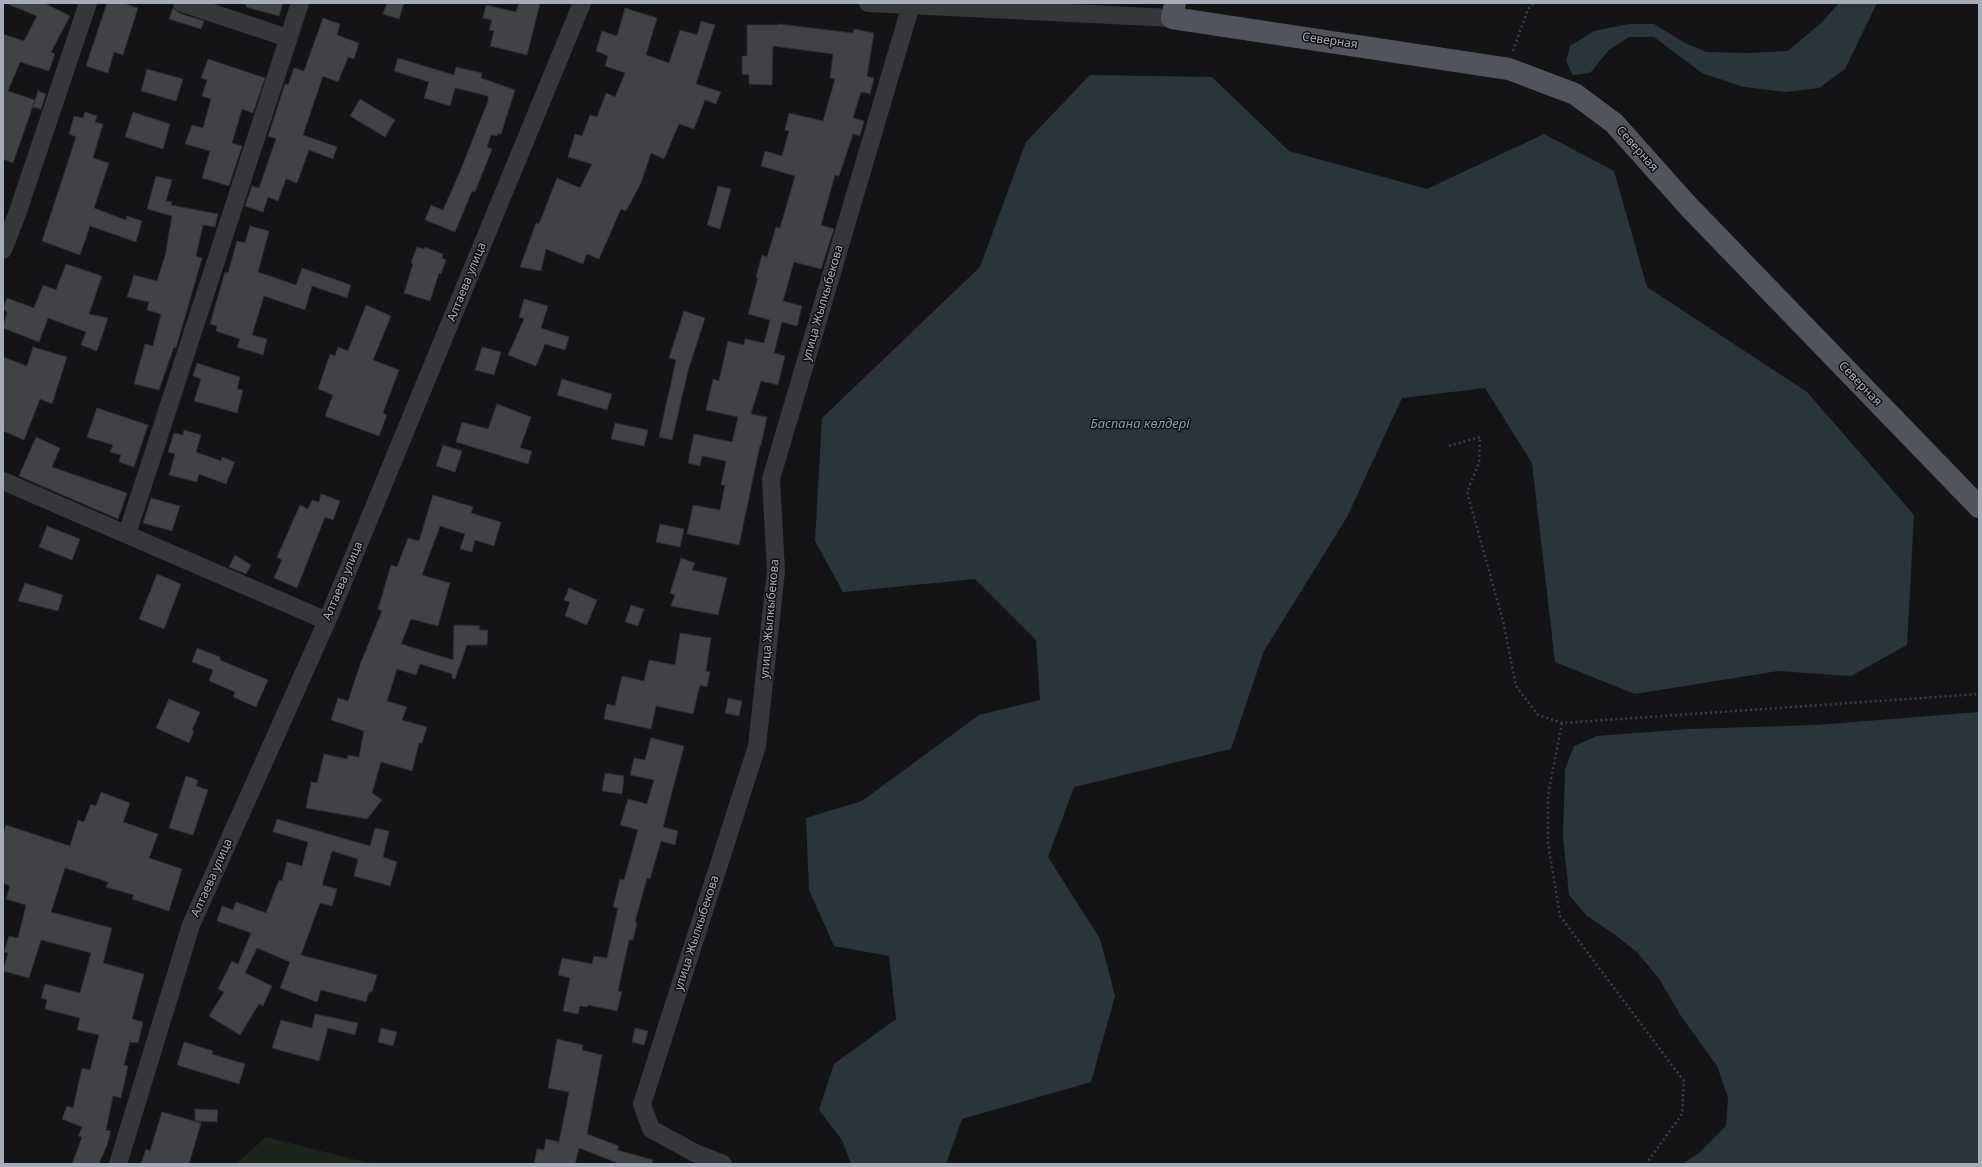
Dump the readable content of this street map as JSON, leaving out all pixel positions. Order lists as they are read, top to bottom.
{
  "streets": {
    "main road": ["Северная"],
    "street": ["Алтаева улица", "улица Жылкыбекова"]
  },
  "water": ["Баспана көлдері"]
}
